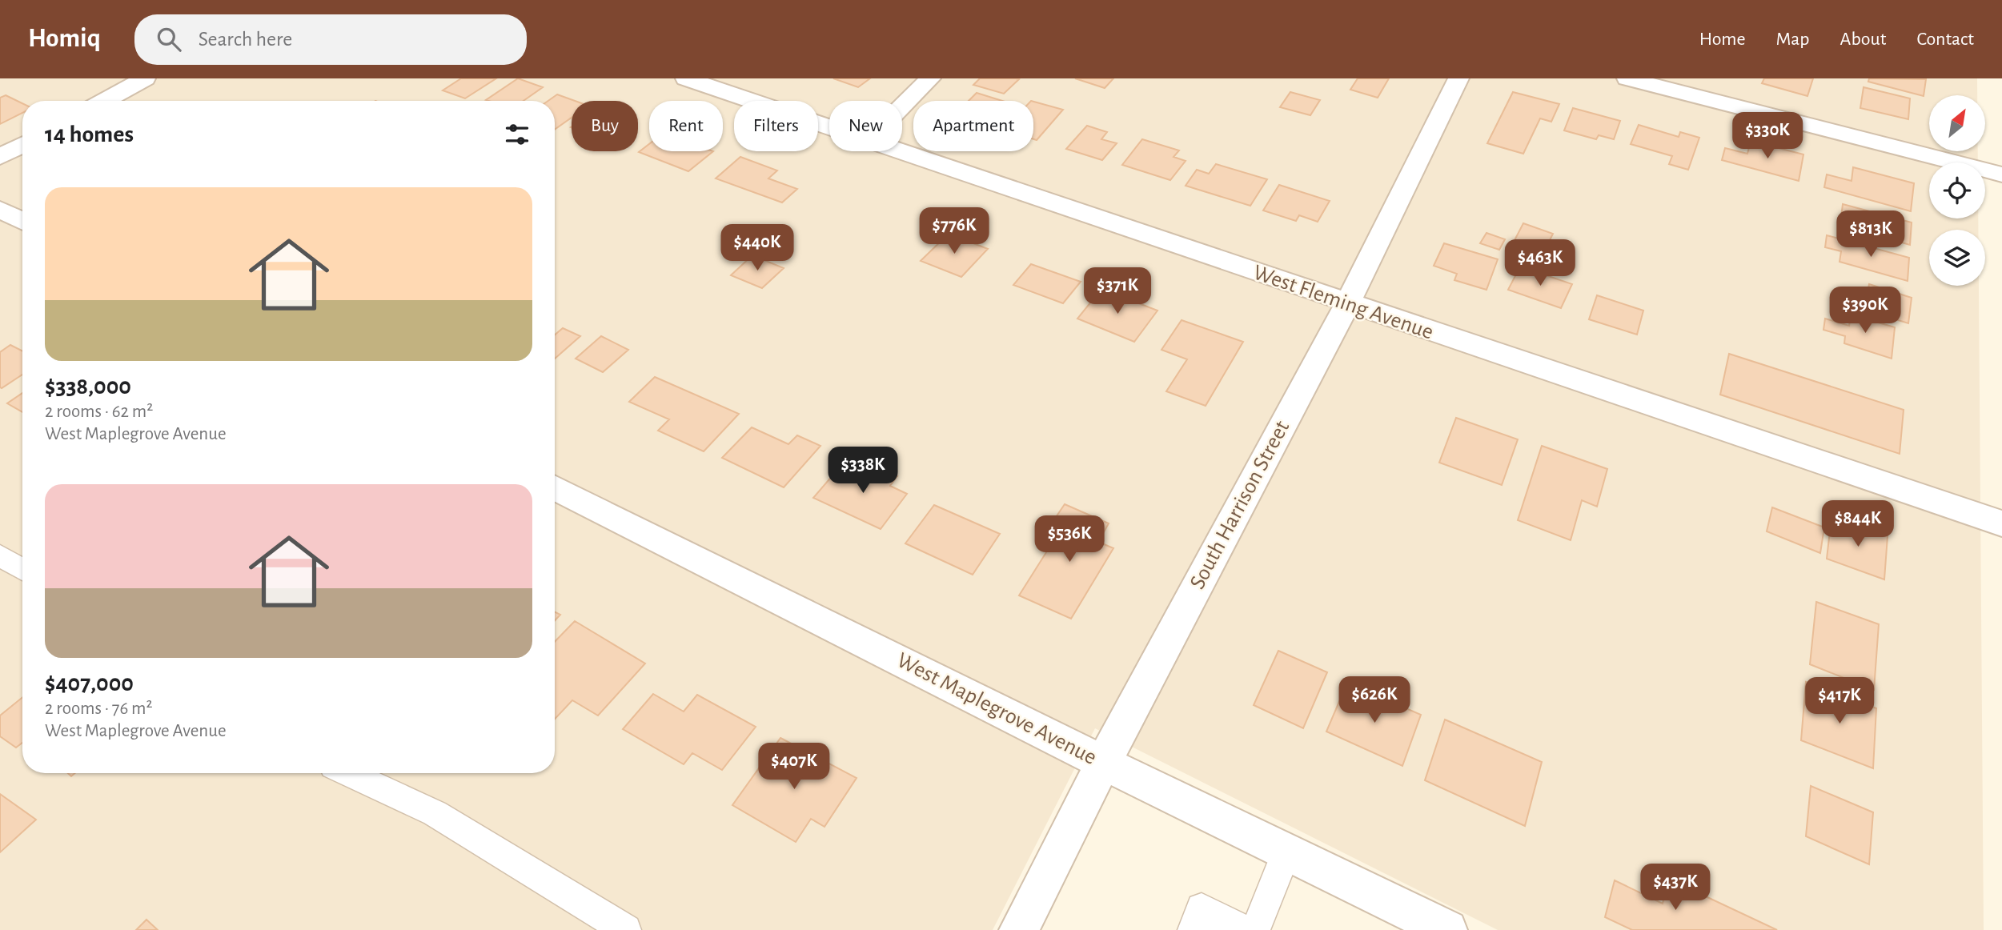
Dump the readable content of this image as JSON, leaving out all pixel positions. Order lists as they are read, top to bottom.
{
  "streets": {
    "street": ["West Fleming Avenue", "South Harrison Street", "West Maplegrove Avenue"]
  },
  "crossings": [
    ["West Fleming Avenue", "South Harrison Street"],
    ["South Harrison Street", "West Maplegrove Avenue"]
  ],
  "north": "top right",
  "page": {
    "header": "Homiq",
    "search": "Search here",
    "nav": [
      "Home",
      "Map",
      "About",
      "Contact"
    ],
    "chip": [
      "Buy",
      "Rent",
      "Filters",
      "New",
      "Apartment"
    ],
    "heading": "14 homes",
    "price": [
      "$330K",
      "$776K",
      "$813K",
      "$440K",
      "$463K",
      "$371K",
      "$390K",
      "$338K",
      "$844K",
      "$536K",
      "$626K",
      "$417K",
      "$407K",
      "$437K"
    ],
    "list": [
      {
        "name": "$338,000",
        "note": "2 rooms · 62 m² · West Maplegrove Avenue"
      },
      {
        "name": "$407,000",
        "note": "2 rooms · 76 m² · West Maplegrove Avenue"
      }
    ]
  }
}
